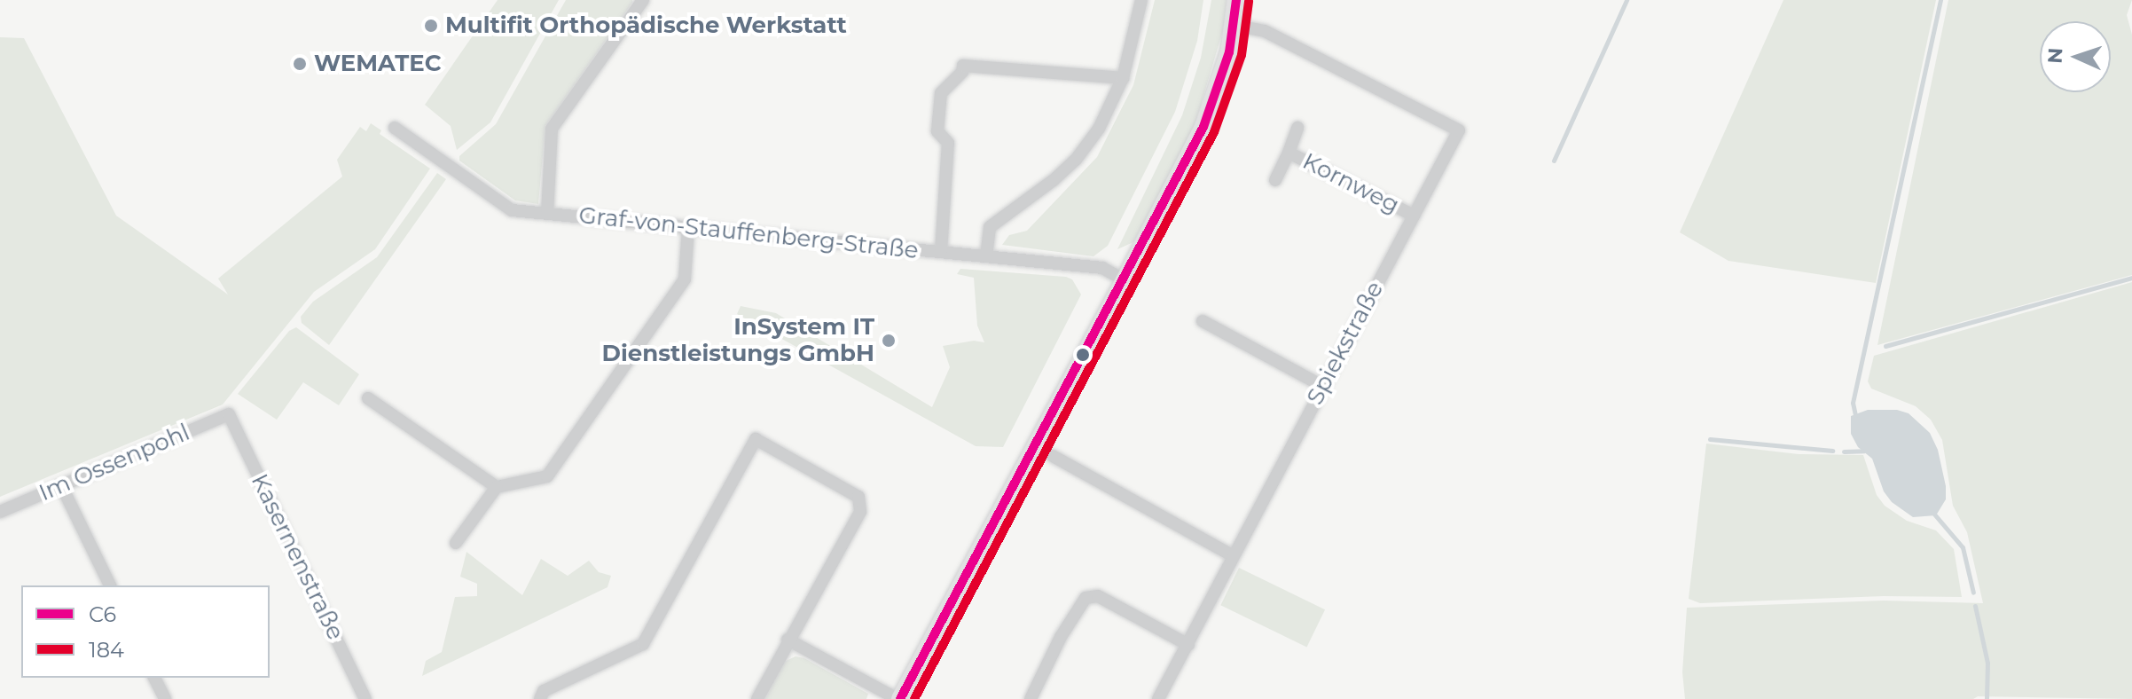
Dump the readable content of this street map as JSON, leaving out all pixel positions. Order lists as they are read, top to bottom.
{
  "streets": {
    "street": [
      "Kornweg",
      "Graf-von-Stauffenberg-Straße",
      "Spiekstraße",
      "Im Ossenpohl",
      "Kasernenstraße"
    ]
  },
  "crossings": [
    ["Kornweg", "Spiekstraße"],
    ["Im Ossenpohl", "Kasernenstraße"]
  ],
  "places": ["Multifit Orthopädische Werkstatt", "WEMATEC", "InSystem IT Dienstleistungs GmbH"],
  "lines": ["transit line C6", "transit line 184"],
  "legend": ["C6", "184"],
  "north": "left"
}
